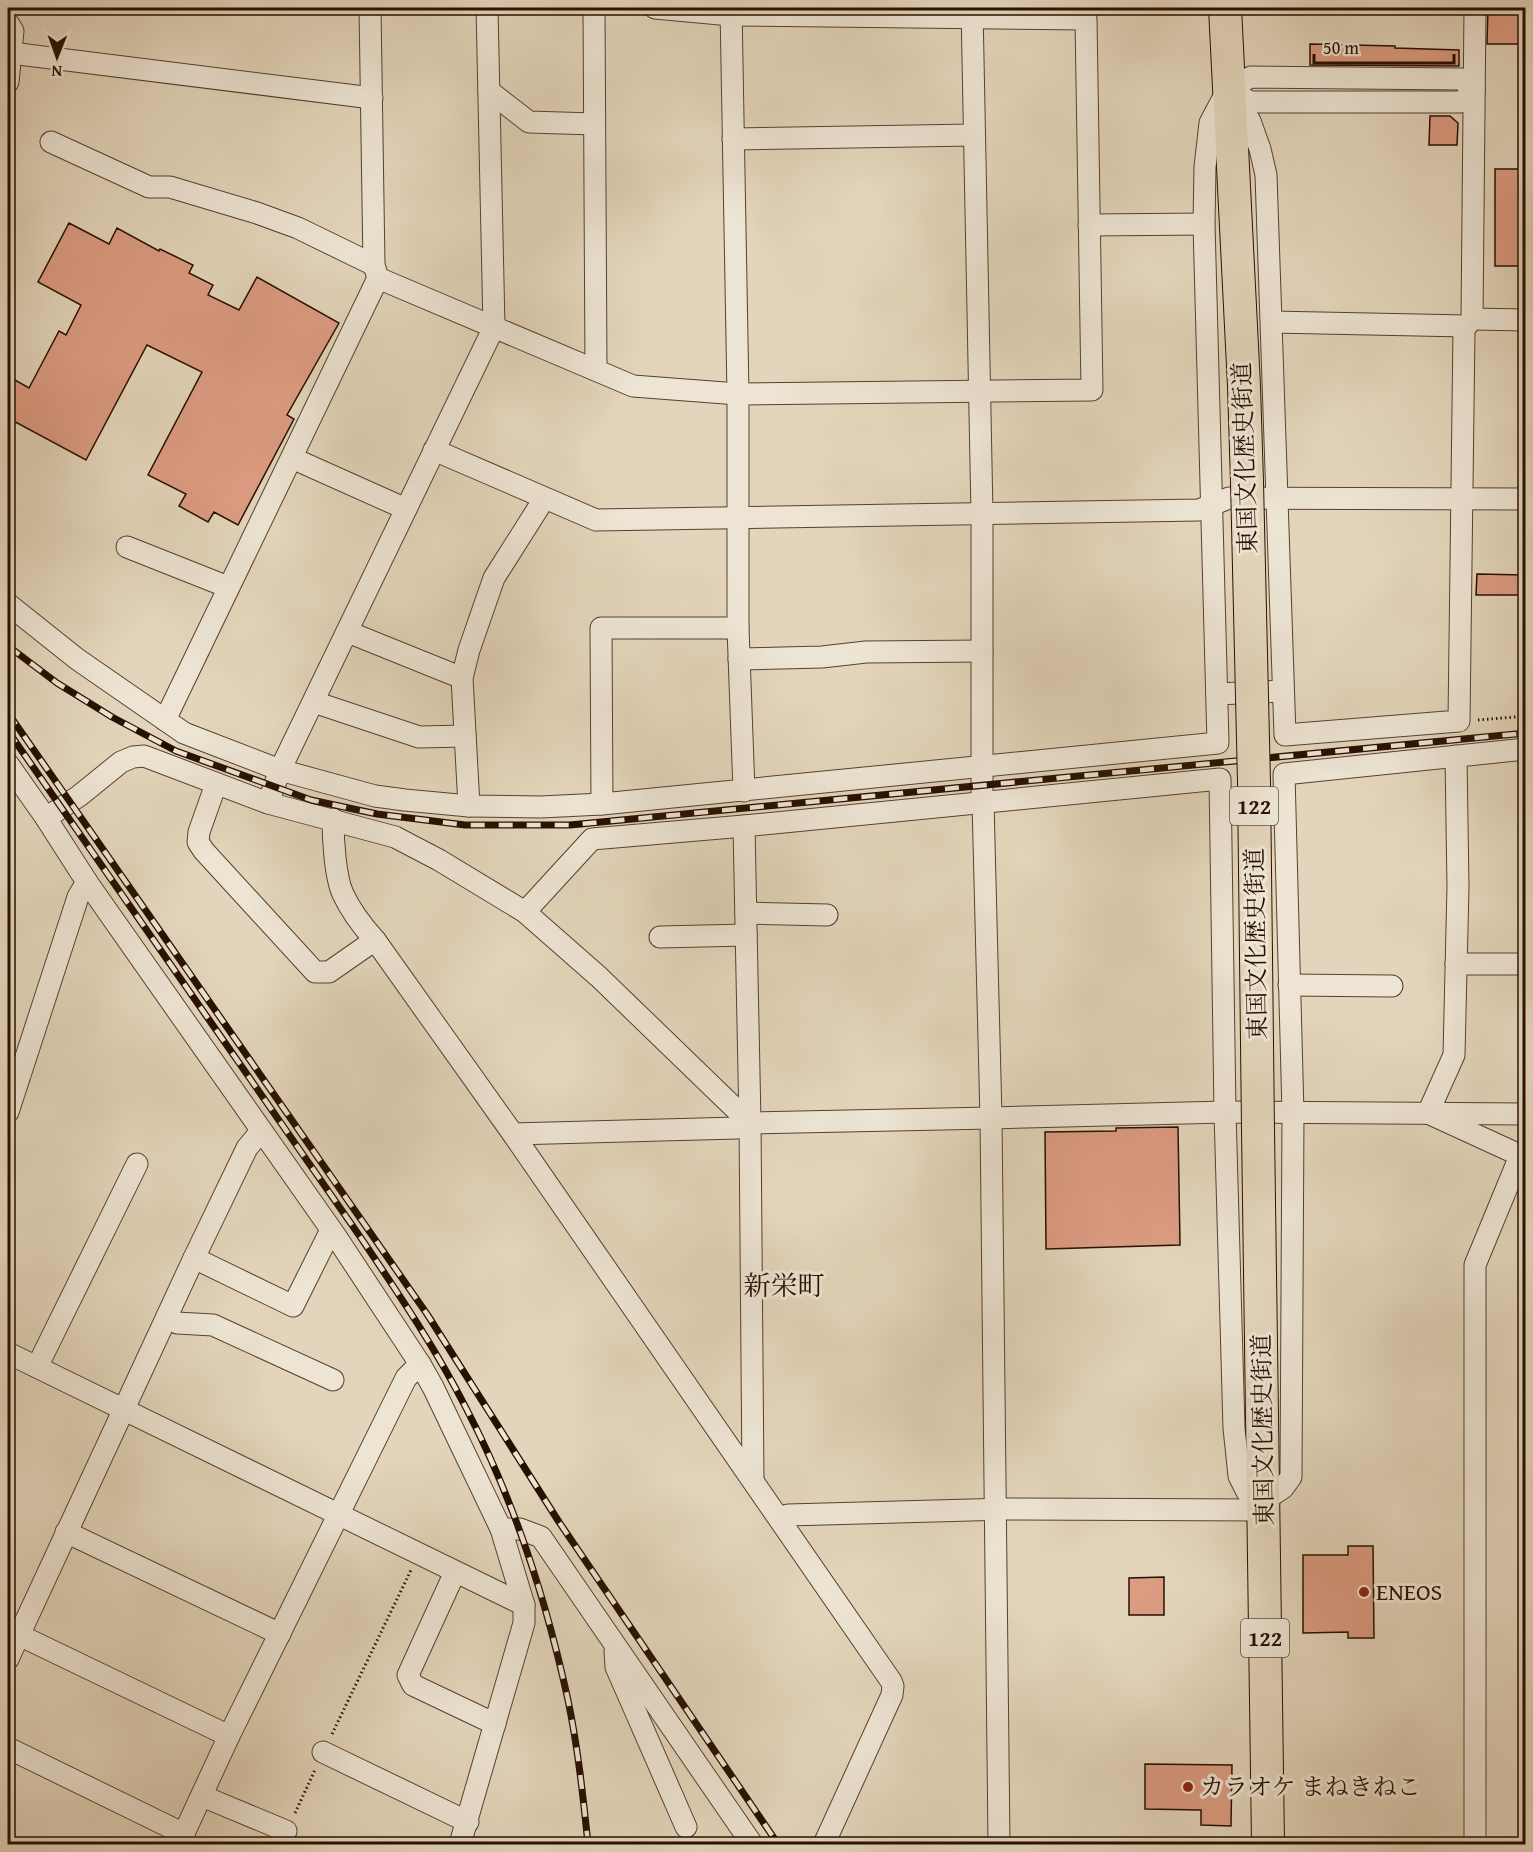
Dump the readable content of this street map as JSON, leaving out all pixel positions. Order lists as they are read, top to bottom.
{
  "streets": {
    "highway": ["東国文化歴史街道", "122"]
  },
  "districts": ["新栄町"],
  "places": ["ENEOS", "カラオケ まねきねこ"],
  "scale_bar": "50 m",
  "north": "bottom"
}
